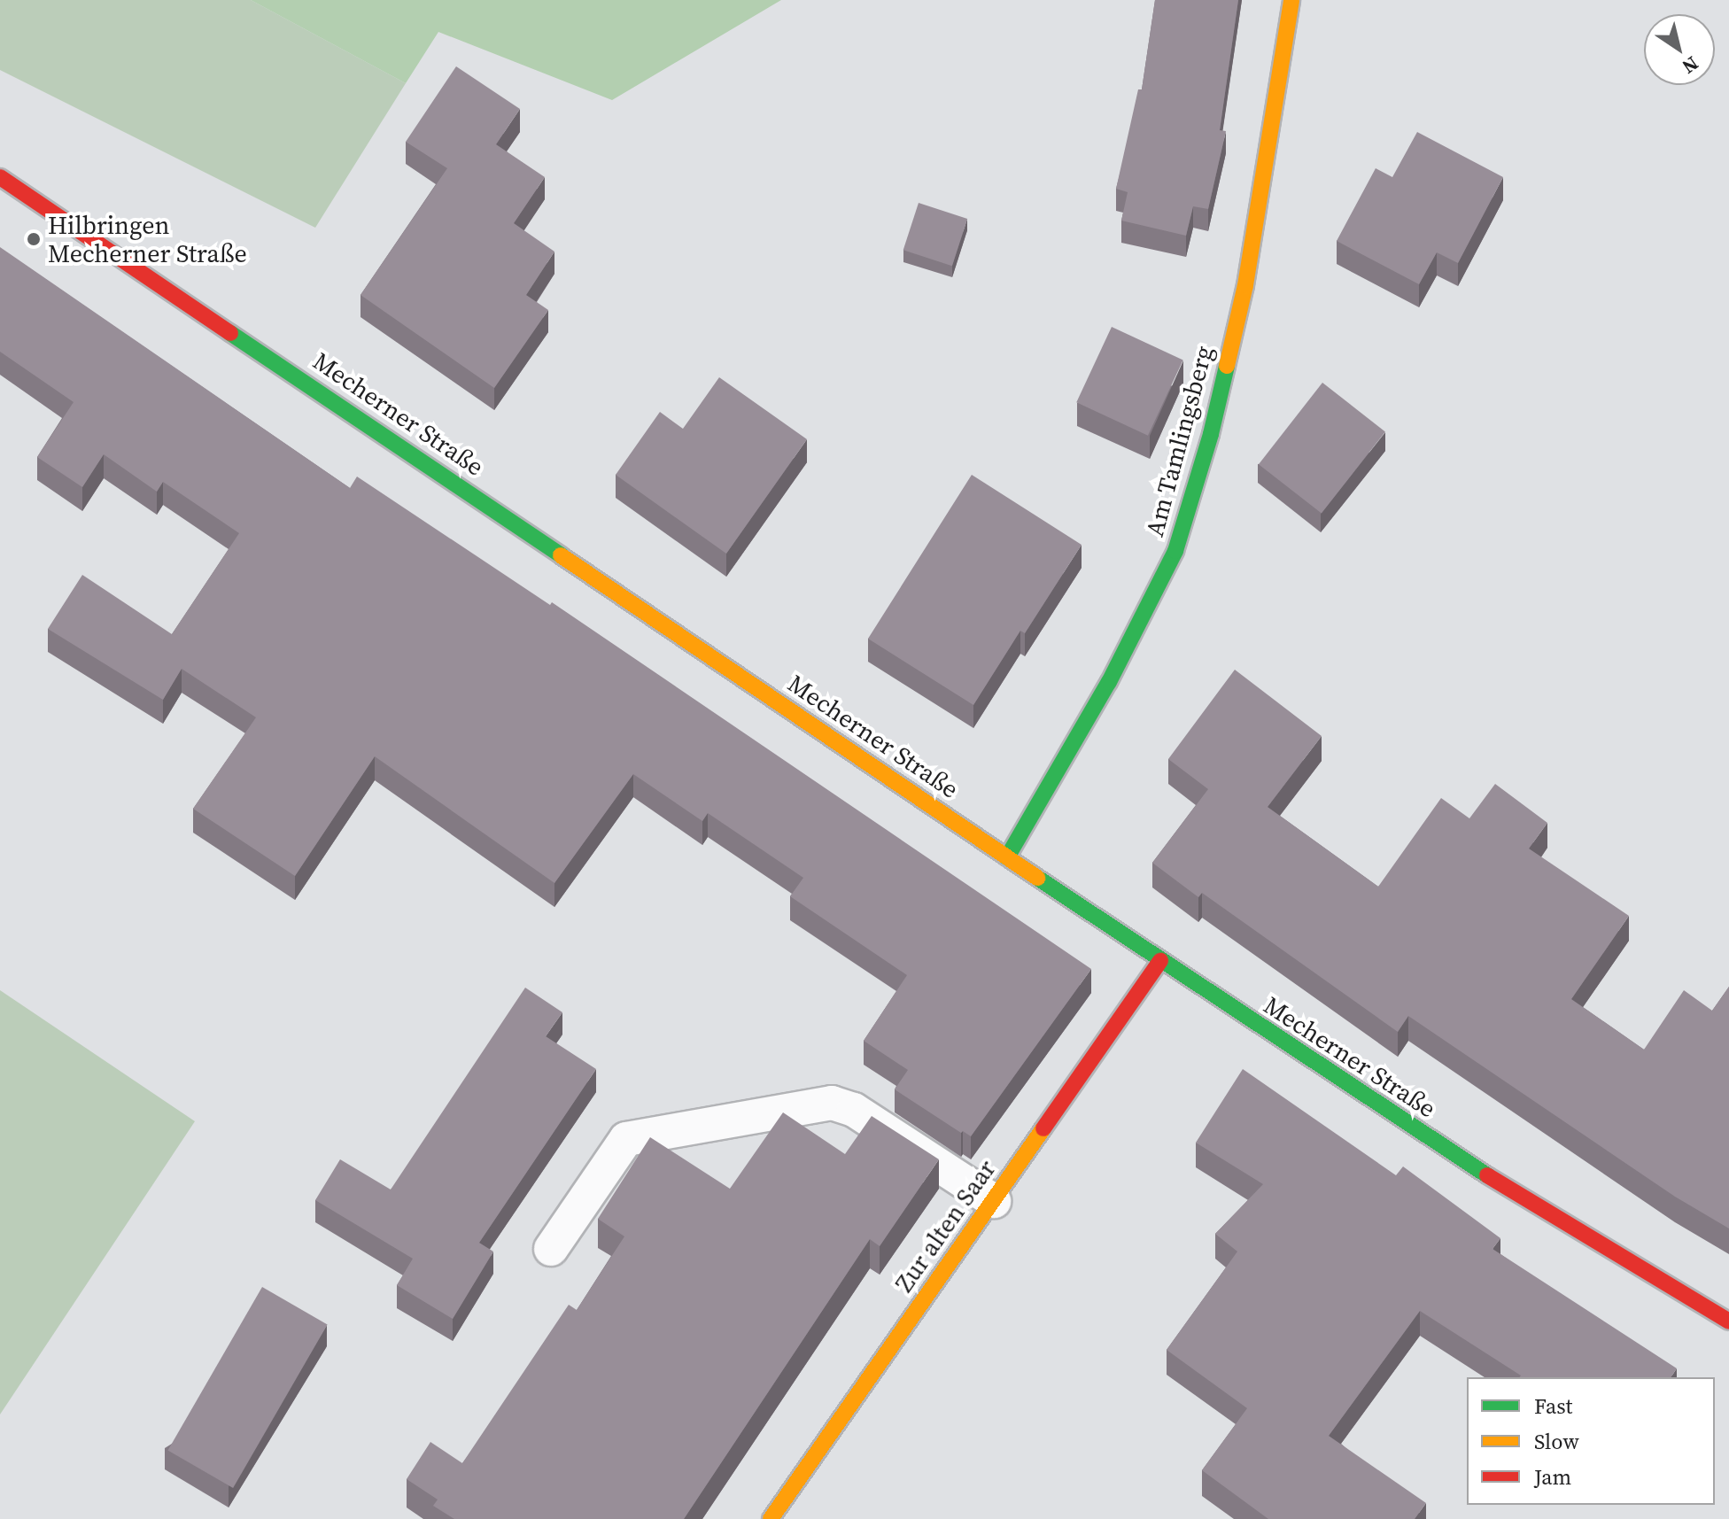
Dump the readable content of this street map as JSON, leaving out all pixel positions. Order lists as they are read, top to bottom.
{
  "streets": {
    "main road": ["Mecherner Straße", "Am Tamlingsberg", "Zur alten Saar"]
  },
  "crossings": [
    ["Mecherner Straße", "Am Tamlingsberg"],
    ["Mecherner Straße", "Zur alten Saar"]
  ],
  "places": ["Hilbringen Mecherner Straße"],
  "legend": ["Fast", "Slow", "Jam"],
  "north": "bottom right"
}
